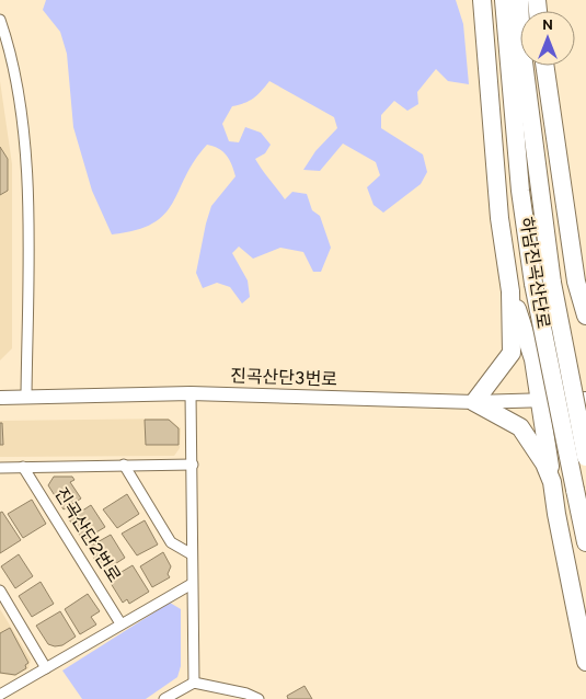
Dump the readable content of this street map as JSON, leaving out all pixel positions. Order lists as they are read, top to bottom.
{
  "streets": {
    "highway": ["하남진곡산단로"],
    "street": ["진곡산단3번로", "진곡산단2번로"]
  },
  "north": "top"
}
